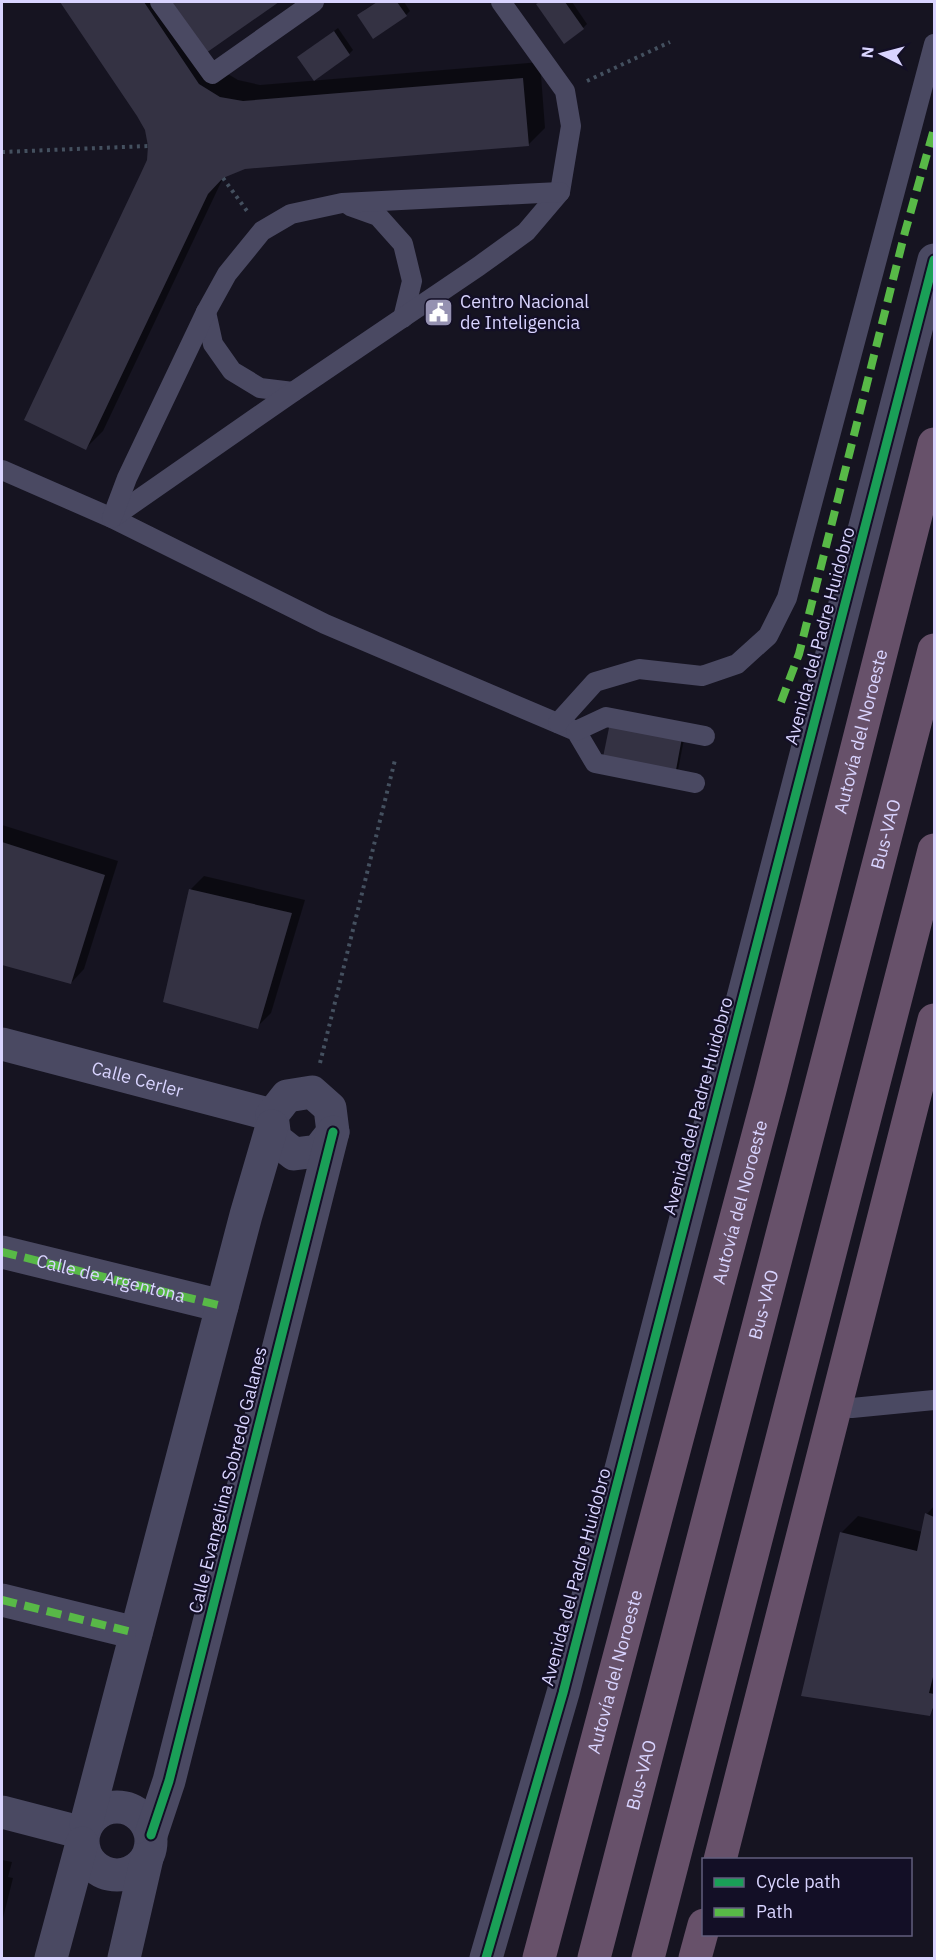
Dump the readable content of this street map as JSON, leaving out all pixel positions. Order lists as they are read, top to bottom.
{
  "streets": {
    "highway": ["Autovía del Noroeste", "Bus-VAO"],
    "street": [
      "Avenida del Padre Huidobro",
      "Calle Cerler",
      "Calle de Argentona",
      "Calle Evangelina Sobredo Galanes"
    ]
  },
  "crossings": [
    ["Calle Cerler", "Calle Evangelina Sobredo Galanes"]
  ],
  "places": {
    "public building": ["Centro Nacional de Inteligencia"]
  },
  "legend": ["Cycle path", "Path"],
  "north": "left"
}
